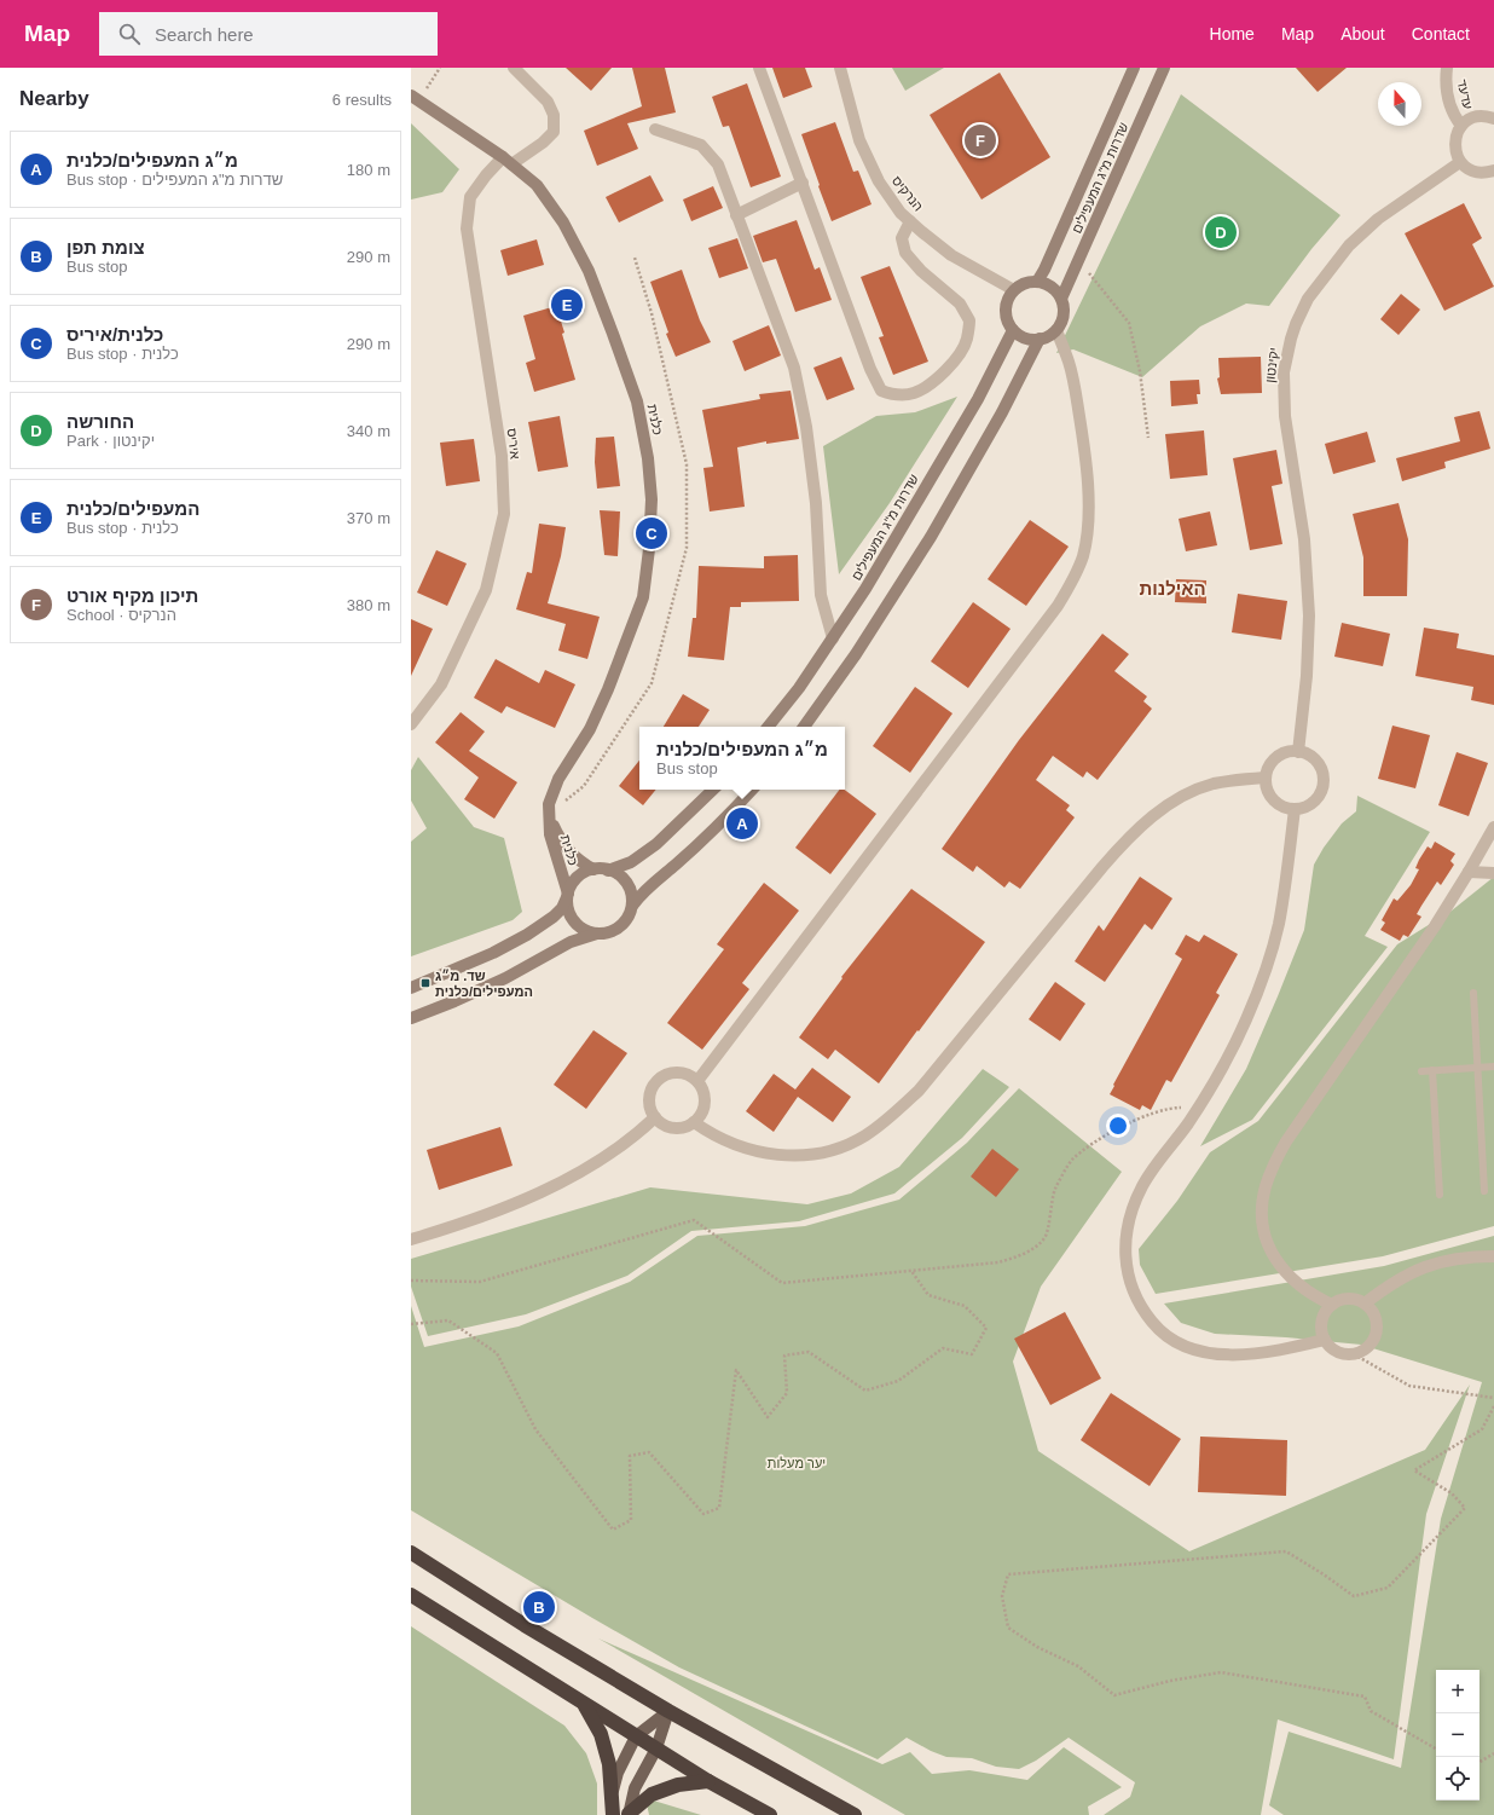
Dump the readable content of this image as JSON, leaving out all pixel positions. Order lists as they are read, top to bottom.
{
  "streets": {
    "main road": ["שדרות מ\"ג המעפילים", "כלנית"],
    "street": [
      "עדעד",
      "הנרקיס",
      "יקינטון",
      "איריס"
    ]
  },
  "crossings": [
    ["שדרות מ\"ג המעפילים", "הנרקיס"],
    ["כלנית", "איריס"]
  ],
  "districts": ["האילנות"],
  "parks": ["יער מעלות"],
  "places": {
    "transit": ["שד. מ״ג המעפילים/כלנית"]
  },
  "north": "top",
  "page": {
    "header": "Map",
    "search": "Search here",
    "nav": [
      "Home",
      "Map",
      "About",
      "Contact"
    ],
    "heading": ["Nearby", "6 results"],
    "pins": [
      "F",
      "D",
      "E",
      "C",
      "A",
      "B"
    ],
    "list": [
      {
        "mark": "A",
        "name": "מ״ג המעפילים/כלנית",
        "note": "Bus stop · שדרות מ\"ג המעפילים",
        "value": "180 m"
      },
      {
        "mark": "B",
        "name": "צומת תפן",
        "note": "Bus stop",
        "value": "290 m"
      },
      {
        "mark": "C",
        "name": "כלנית/איריס",
        "note": "Bus stop · כלנית",
        "value": "290 m"
      },
      {
        "mark": "D",
        "name": "החורשה",
        "note": "Park · יקינטון",
        "value": "340 m"
      },
      {
        "mark": "E",
        "name": "המעפילים/כלנית",
        "note": "Bus stop · כלנית",
        "value": "370 m"
      },
      {
        "mark": "F",
        "name": "תיכון מקיף אורט",
        "note": "School · הנרקיס",
        "value": "380 m"
      }
    ],
    "popup": ["מ״ג המעפילים/כלנית", "Bus stop"],
    "map_buttons": ["+", "−"]
  }
}
